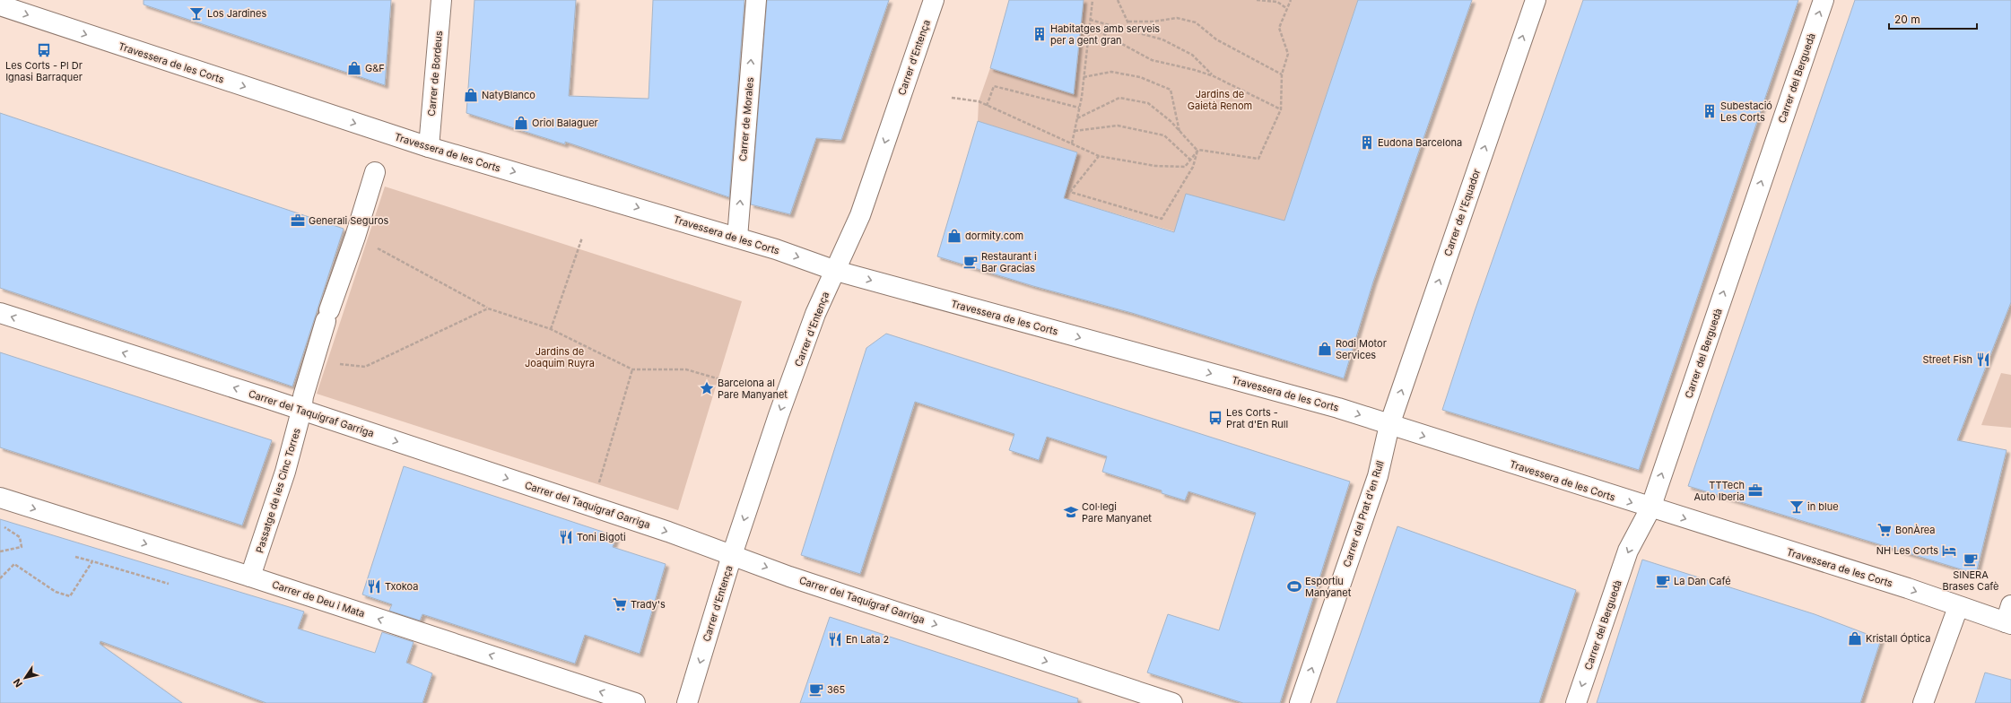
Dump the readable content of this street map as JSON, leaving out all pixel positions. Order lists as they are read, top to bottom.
{
  "streets": {
    "street": [
      "Carrer d'Entença",
      "Travessera de les Corts",
      "Carrer de Bordeus",
      "Carrer del Berguedà",
      "Carrer de Morales",
      "Carrer de l'Equador",
      "Carrer del Taquígraf Garriga",
      "Passatge de les Cinc Torres",
      "Carrer del Prat d'en Rull",
      "Carrer de Deu i Mata"
    ]
  },
  "crossings": [
    ["Carrer d'Entença", "Travessera de les Corts"],
    ["Carrer d'Entença", "Carrer del Taquígraf Garriga"],
    ["Travessera de les Corts", "Carrer de Bordeus"],
    ["Travessera de les Corts", "Carrer del Berguedà"],
    ["Travessera de les Corts", "Carrer de Morales"],
    ["Travessera de les Corts", "Carrer de l'Equador"],
    ["Travessera de les Corts", "Carrer del Prat d'en Rull"],
    ["Carrer de l'Equador", "Carrer del Prat d'en Rull"],
    ["Carrer del Taquígraf Garriga", "Passatge de les Cinc Torres"],
    ["Passatge de les Cinc Torres", "Carrer de Deu i Mata"]
  ],
  "one_way": [
    "Carrer d'Entença",
    "Travessera de les Corts",
    "Carrer de Morales",
    "Carrer de l'Equador",
    "Carrer del Prat d'en Rull"
  ],
  "parks": ["Jardins de Gaietà Renom", "Jardins de Joaquim Ruyra"],
  "places": {
    "bar": ["Los Jardines", "in blue"],
    "building": ["Habitatges amb serveis per a gent gran", "Subestació Les Corts", "Eudona Barcelona"],
    "bus stop": ["Les Corts - Pl Dr Ignasi Barraquer", "Les Corts - Prat d'En Rull"],
    "shop": [
      "G&F",
      "NatyBlanco",
      "Oriol Balaguer",
      "dormity.com",
      "Rodi Motor Services",
      "Kristall Óptica"
    ],
    "office": ["Generali Seguros", "TTTech Auto Iberia"],
    "cafe": [
      "Restaurant i Bar Gracias",
      "SINERA Brases Cafè",
      "La Dan Café",
      "365"
    ],
    "restaurant": [
      "Street Fish",
      "Toni Bigoti",
      "Txokoa",
      "En Lata 2"
    ],
    "place": ["Barcelona al Pare Manyanet"],
    "school or university": ["Col·legi Pare Manyanet"],
    "supermarket": ["BonÀrea", "Trady's"],
    "hotel": ["NH Les Corts"],
    "sports": ["Esportiu Manyanet"]
  },
  "scale_bar": "20 m",
  "north": "bottom left"
}
